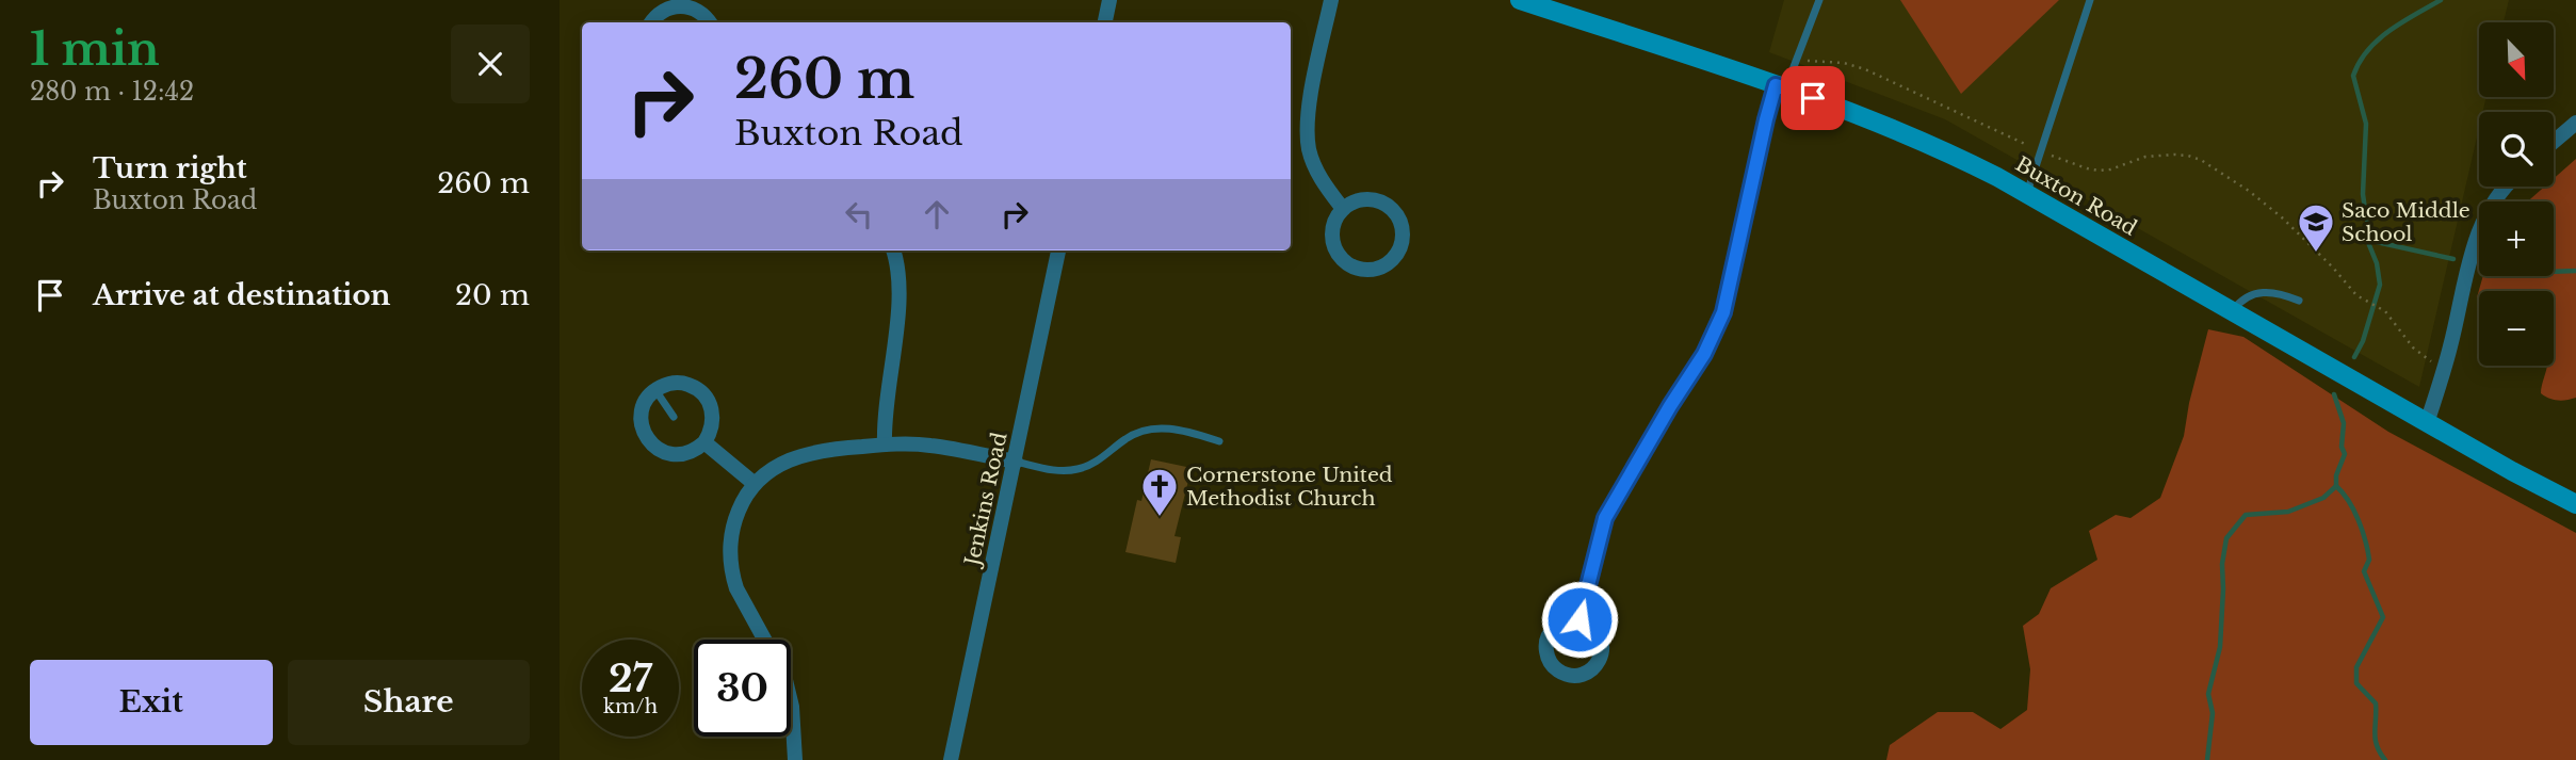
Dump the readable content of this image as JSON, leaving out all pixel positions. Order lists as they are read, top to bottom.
{
  "streets": {
    "main road": ["Buxton Road"],
    "street": ["Jenkins Road"]
  },
  "places": {
    "school or university": ["Saco Middle School"],
    "church": ["Cornerstone United Methodist Church"]
  },
  "north": "bottom right",
  "page": {
    "heading": ["1 min", "280 m · 12:42"],
    "map_buttons": ["+", "−"],
    "turn": ["260 m", "Buxton Road"],
    "list": [
      {
        "name": "Turn right",
        "note": "Buxton Road",
        "value": "260 m"
      },
      {
        "name": "Arrive at destination",
        "value": "20 m"
      }
    ],
    "speed": "27 km/h",
    "limit": "30",
    "buttons": ["Exit", "Share"]
  }
}
